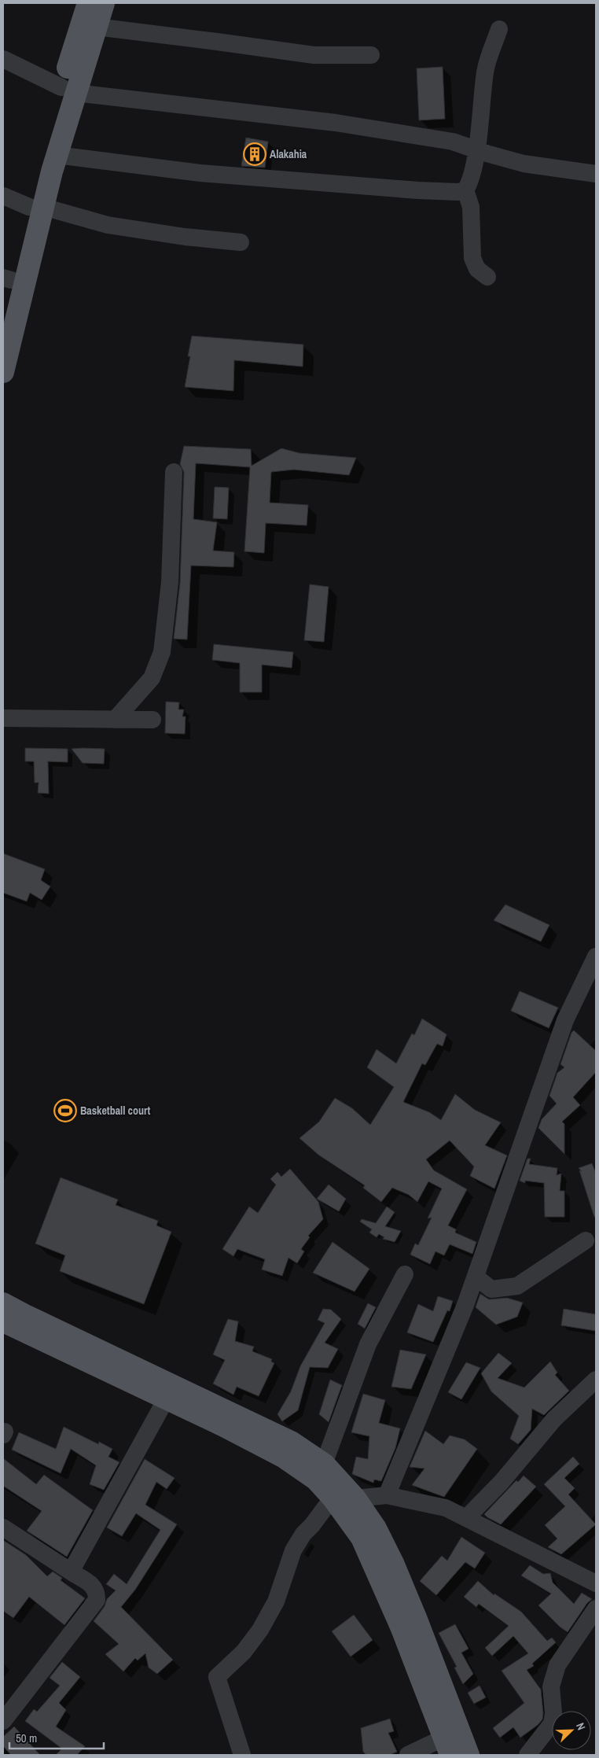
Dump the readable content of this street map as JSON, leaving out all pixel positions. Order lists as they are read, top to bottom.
{
  "places": {
    "building": ["Alakahia"],
    "sports": ["Basketball court"]
  },
  "scale_bar": "50 m",
  "north": "top right"
}
